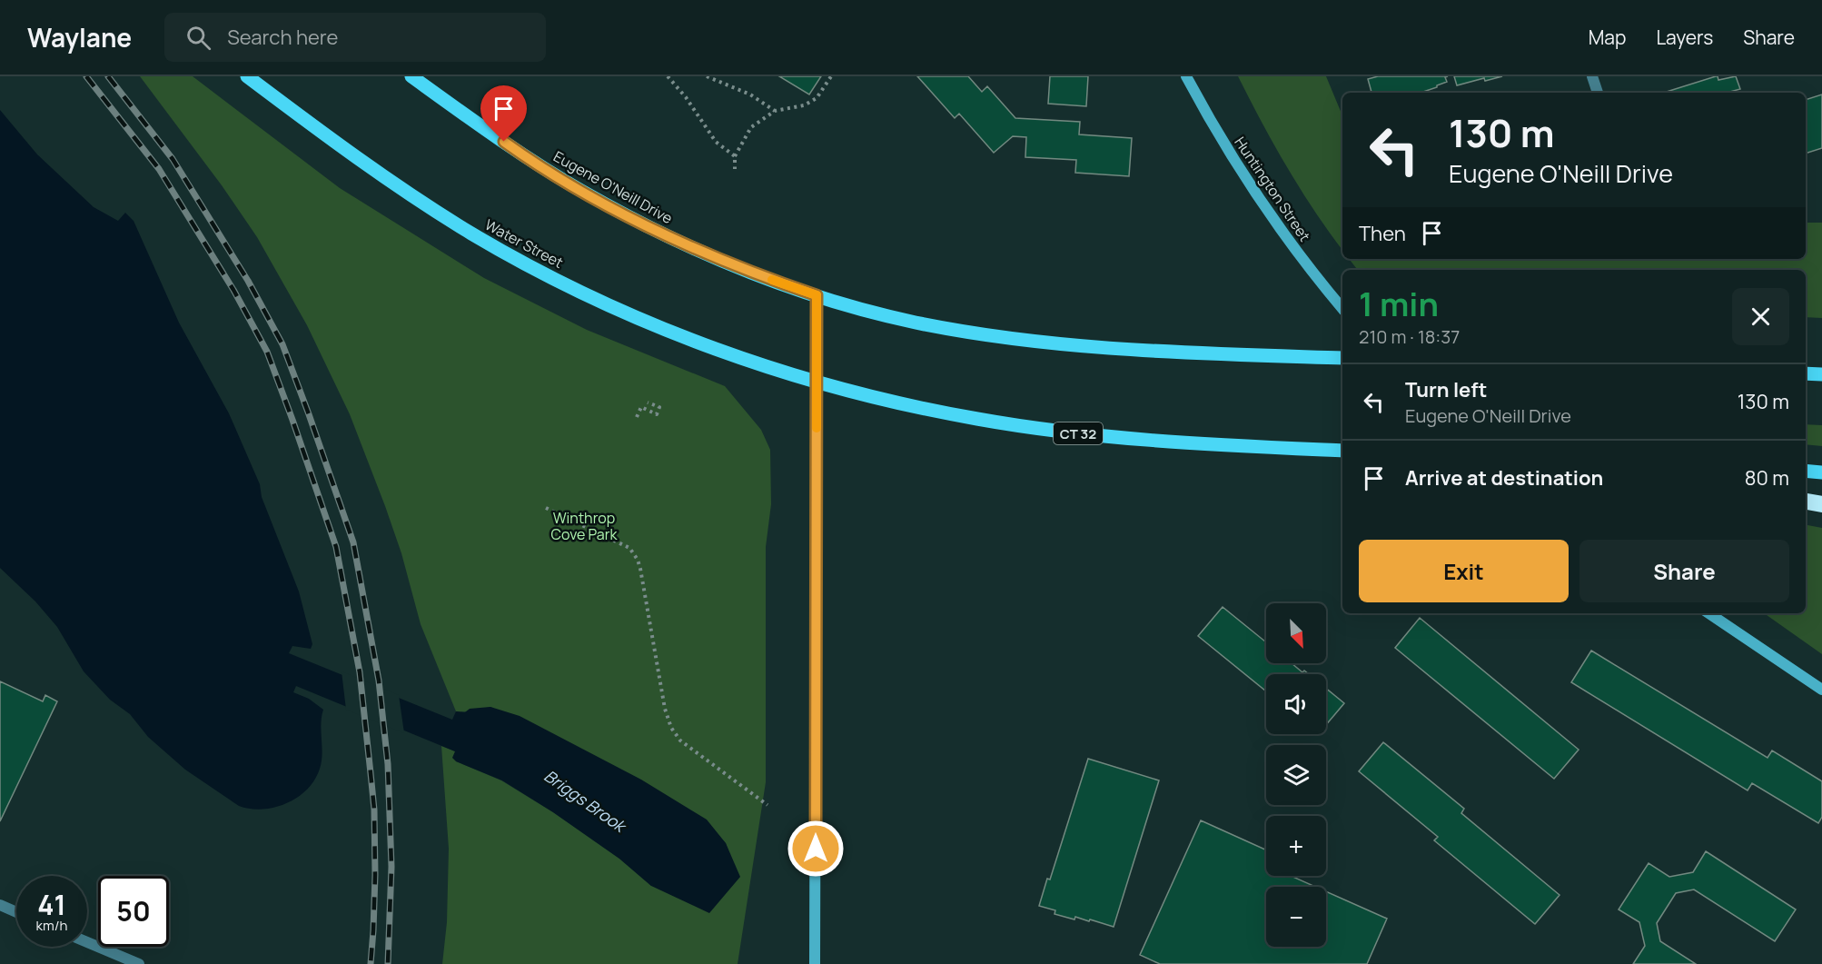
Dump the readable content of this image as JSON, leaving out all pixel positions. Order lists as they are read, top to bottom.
{
  "streets": {
    "main road": [
      "Eugene O'Neill Drive",
      "Huntington Street",
      "Water Street",
      "CT 32"
    ]
  },
  "crossings": [
    ["Water Street", "CT 32"]
  ],
  "water": ["Briggs Brook"],
  "parks": ["Winthrop Cove Park"],
  "north": "bottom right",
  "page": {
    "header": "Waylane",
    "search": "Search here",
    "nav": ["Map", "Layers", "Share"],
    "turn": ["130 m", "Eugene O'Neill Drive"],
    "then": "Then",
    "heading": ["1 min", "210 m · 18:37"],
    "list": [
      {
        "name": "Turn left",
        "note": "Eugene O'Neill Drive",
        "value": "130 m"
      },
      {
        "name": "Arrive at destination",
        "value": "80 m"
      }
    ],
    "buttons": ["Exit", "Share"],
    "map_buttons": ["+", "−"],
    "speed": "41 km/h",
    "limit": "50"
  }
}
